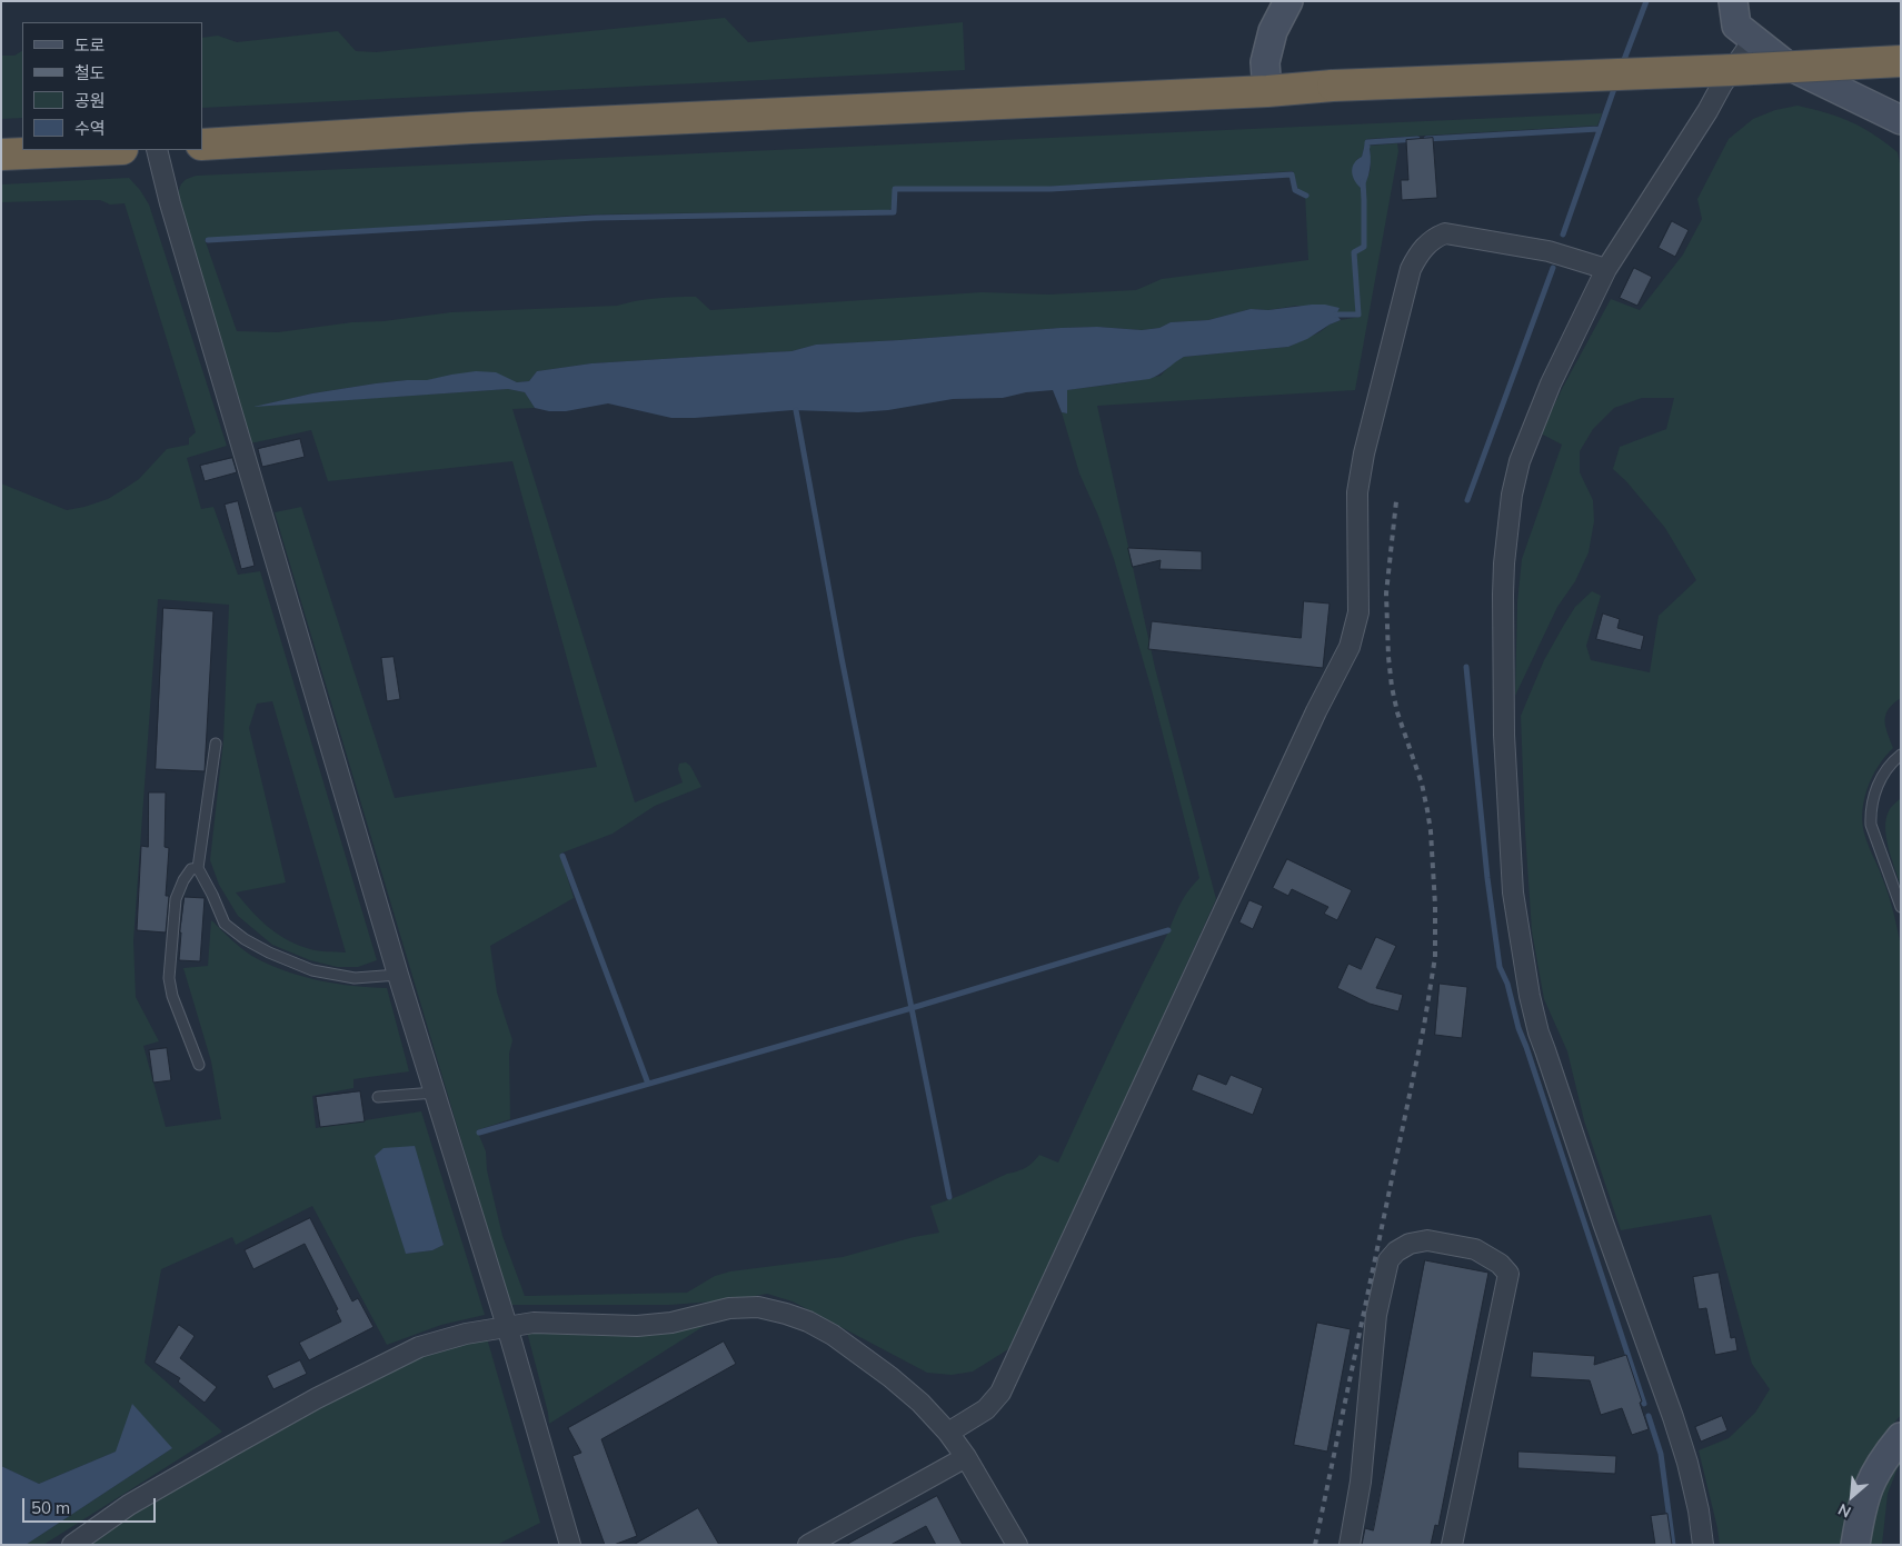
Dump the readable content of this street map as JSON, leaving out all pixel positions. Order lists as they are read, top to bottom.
{
  "legend": [
    "도로",
    "철도",
    "공원",
    "수역"
  ],
  "scale_bar": "50 m",
  "north": "bottom left"
}
